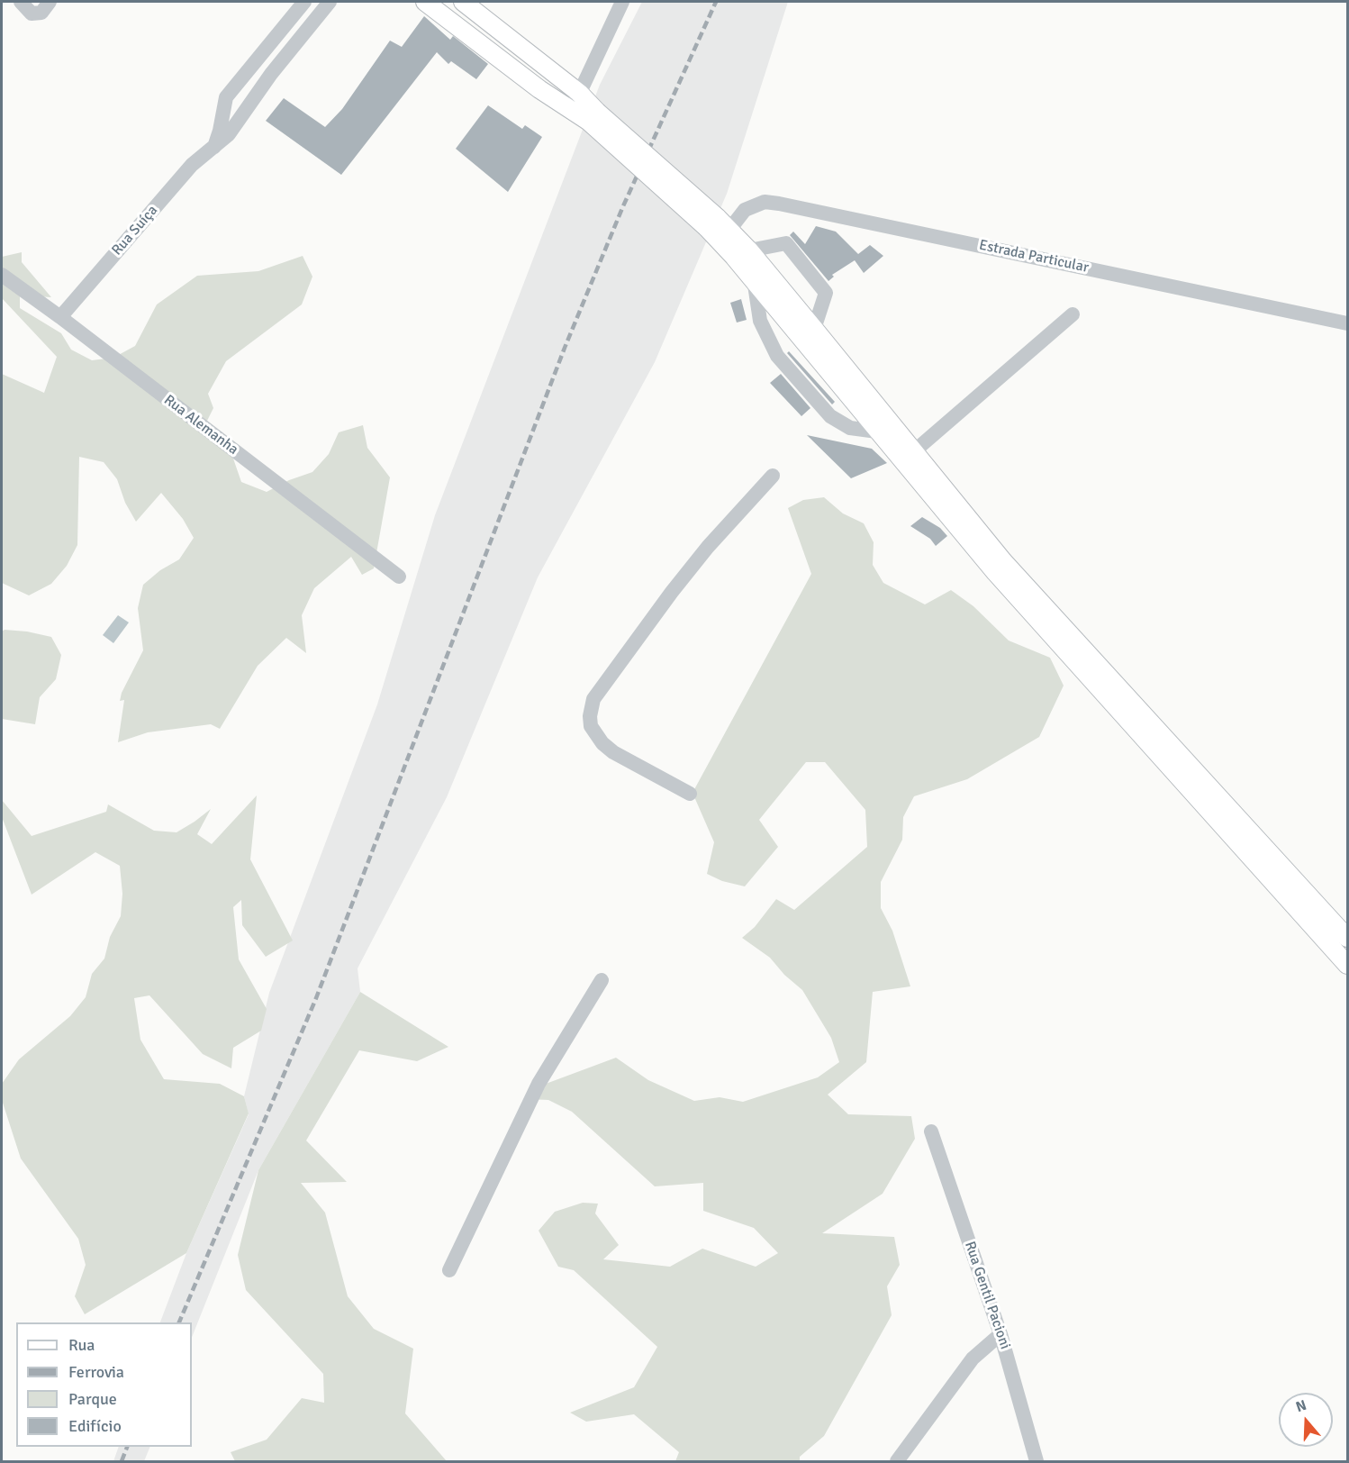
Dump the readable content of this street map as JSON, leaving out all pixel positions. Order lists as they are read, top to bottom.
{
  "streets": {
    "street": [
      "Rua Suíça",
      "Estrada Particular",
      "Rua Alemanha",
      "Rua Gentil Pacioni"
    ]
  },
  "crossings": [
    ["Rua Suíça", "Rua Alemanha"]
  ],
  "legend": [
    "Rua",
    "Ferrovia",
    "Parque",
    "Edifício"
  ],
  "north": "top"
}
